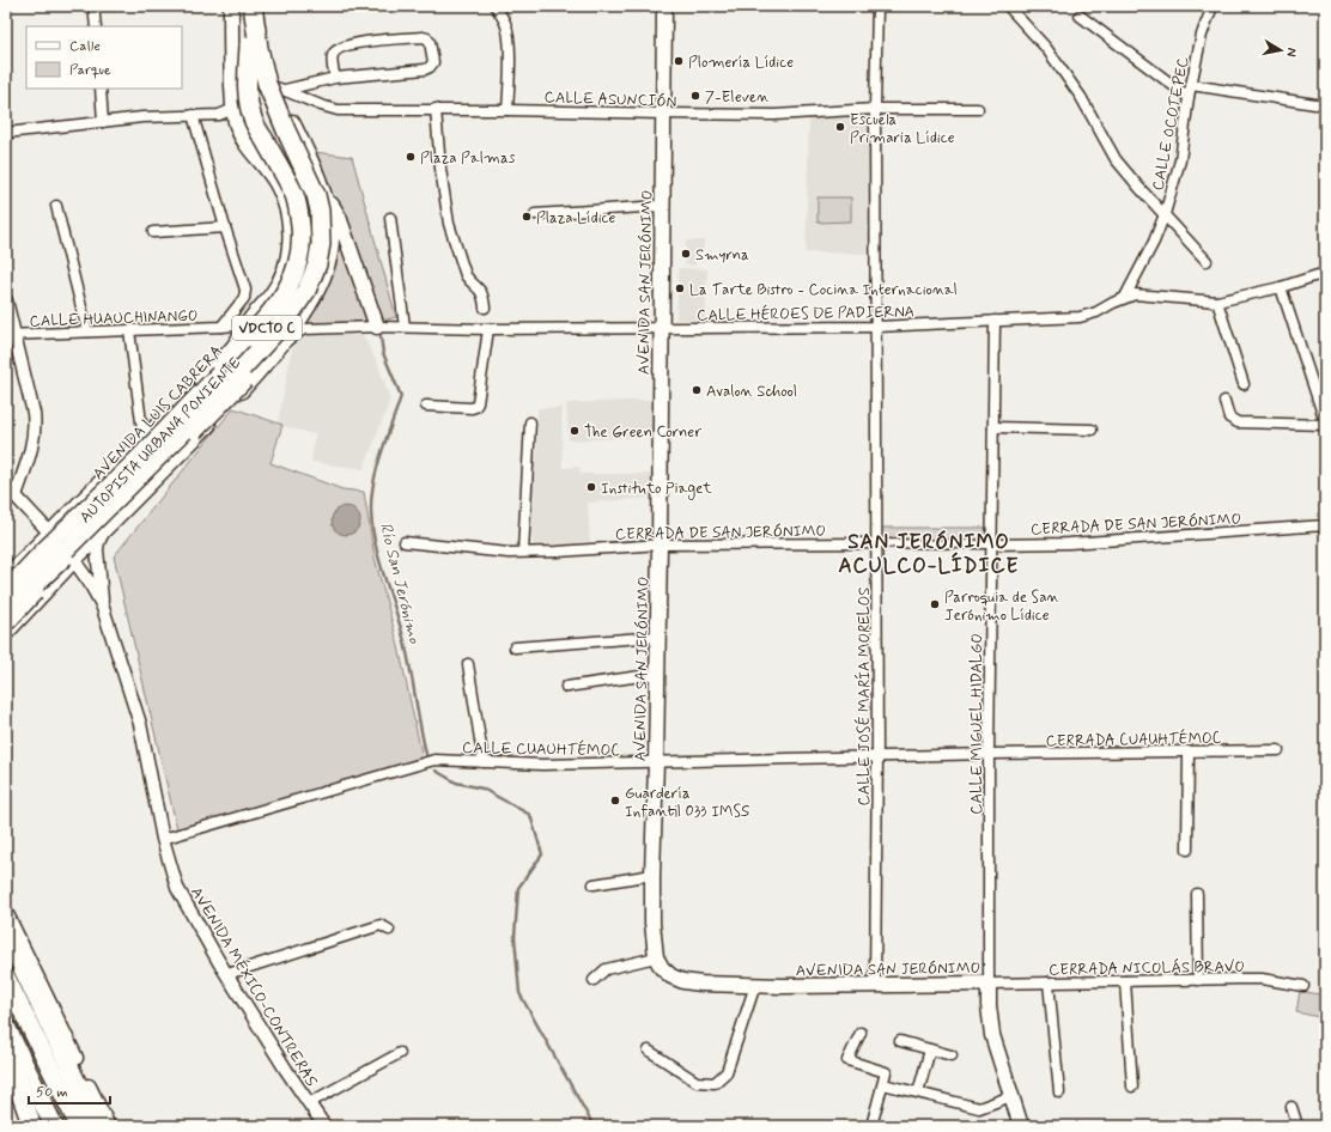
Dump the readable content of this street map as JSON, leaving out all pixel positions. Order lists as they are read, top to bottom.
{
  "streets": {
    "highway": ["VDCTO C", "AUTOPISTA URBANA PONIENTE"],
    "main road": ["AVENIDA SAN JERÓNIMO", "AVENIDA LUIS CABRERA"],
    "street": [
      "CALLE ASUNCIÓN",
      "CALLE OCOTEPEC",
      "CALLE HÉROES DE PADIERNA",
      "CALLE HUAUCHINANGO",
      "CERRADA DE SAN JERÓNIMO",
      "CALLE JOSÉ MARÍA MORELOS",
      "CALLE MIGUEL HIDALGO",
      "CERRADA CUAUHTÉMOC",
      "CALLE CUAUHTÉMOC",
      "CERRADA NICOLÁS BRAVO",
      "AVENIDA MÉXICO-CONTRERAS"
    ]
  },
  "crossings": [
    ["CALLE ASUNCIÓN", "AVENIDA SAN JERÓNIMO"],
    ["CALLE ASUNCIÓN", "CALLE JOSÉ MARÍA MORELOS"],
    ["CALLE OCOTEPEC", "CALLE HÉROES DE PADIERNA"],
    ["AVENIDA SAN JERÓNIMO", "CALLE HÉROES DE PADIERNA"],
    ["AVENIDA SAN JERÓNIMO", "CERRADA DE SAN JERÓNIMO"],
    ["AVENIDA SAN JERÓNIMO", "CALLE JOSÉ MARÍA MORELOS"],
    ["AVENIDA SAN JERÓNIMO", "CALLE MIGUEL HIDALGO"],
    ["AVENIDA SAN JERÓNIMO", "CALLE CUAUHTÉMOC"],
    ["AVENIDA SAN JERÓNIMO", "CERRADA NICOLÁS BRAVO"],
    ["CALLE HÉROES DE PADIERNA", "CALLE JOSÉ MARÍA MORELOS"],
    ["CALLE HÉROES DE PADIERNA", "CALLE MIGUEL HIDALGO"],
    ["CALLE HUAUCHINANGO", "AVENIDA LUIS CABRERA"],
    ["AVENIDA LUIS CABRERA", "AUTOPISTA URBANA PONIENTE"],
    ["AVENIDA LUIS CABRERA", "AVENIDA MÉXICO-CONTRERAS"],
    ["AUTOPISTA URBANA PONIENTE", "AVENIDA MÉXICO-CONTRERAS"],
    ["CERRADA DE SAN JERÓNIMO", "CALLE JOSÉ MARÍA MORELOS"],
    ["CERRADA DE SAN JERÓNIMO", "CALLE MIGUEL HIDALGO"],
    ["CALLE JOSÉ MARÍA MORELOS", "CALLE CUAUHTÉMOC"],
    ["CALLE MIGUEL HIDALGO", "CERRADA CUAUHTÉMOC"],
    ["CALLE MIGUEL HIDALGO", "CALLE CUAUHTÉMOC"],
    ["CALLE MIGUEL HIDALGO", "CERRADA NICOLÁS BRAVO"],
    ["CERRADA CUAUHTÉMOC", "CALLE CUAUHTÉMOC"],
    ["CALLE CUAUHTÉMOC", "AVENIDA MÉXICO-CONTRERAS"]
  ],
  "districts": ["SAN JERÓNIMO ACULCO-LÍDICE"],
  "water": ["Río San Jerónimo"],
  "places": [
    "Plomería Lídice",
    "7-Eleven",
    "Escuela Primaria Lídice",
    "Plaza Palmas",
    "Plaza Lídice",
    "Smyrna",
    "La Tarte Bistro - Cocina Internacional",
    "Avalon School",
    "The Green Corner",
    "Instituto Piaget",
    "Parroquia de San Jerónimo Lídice",
    "Guardería Infantil 033 IMSS"
  ],
  "legend": ["Calle", "Parque"],
  "scale_bar": "50 m",
  "north": "right"
}
